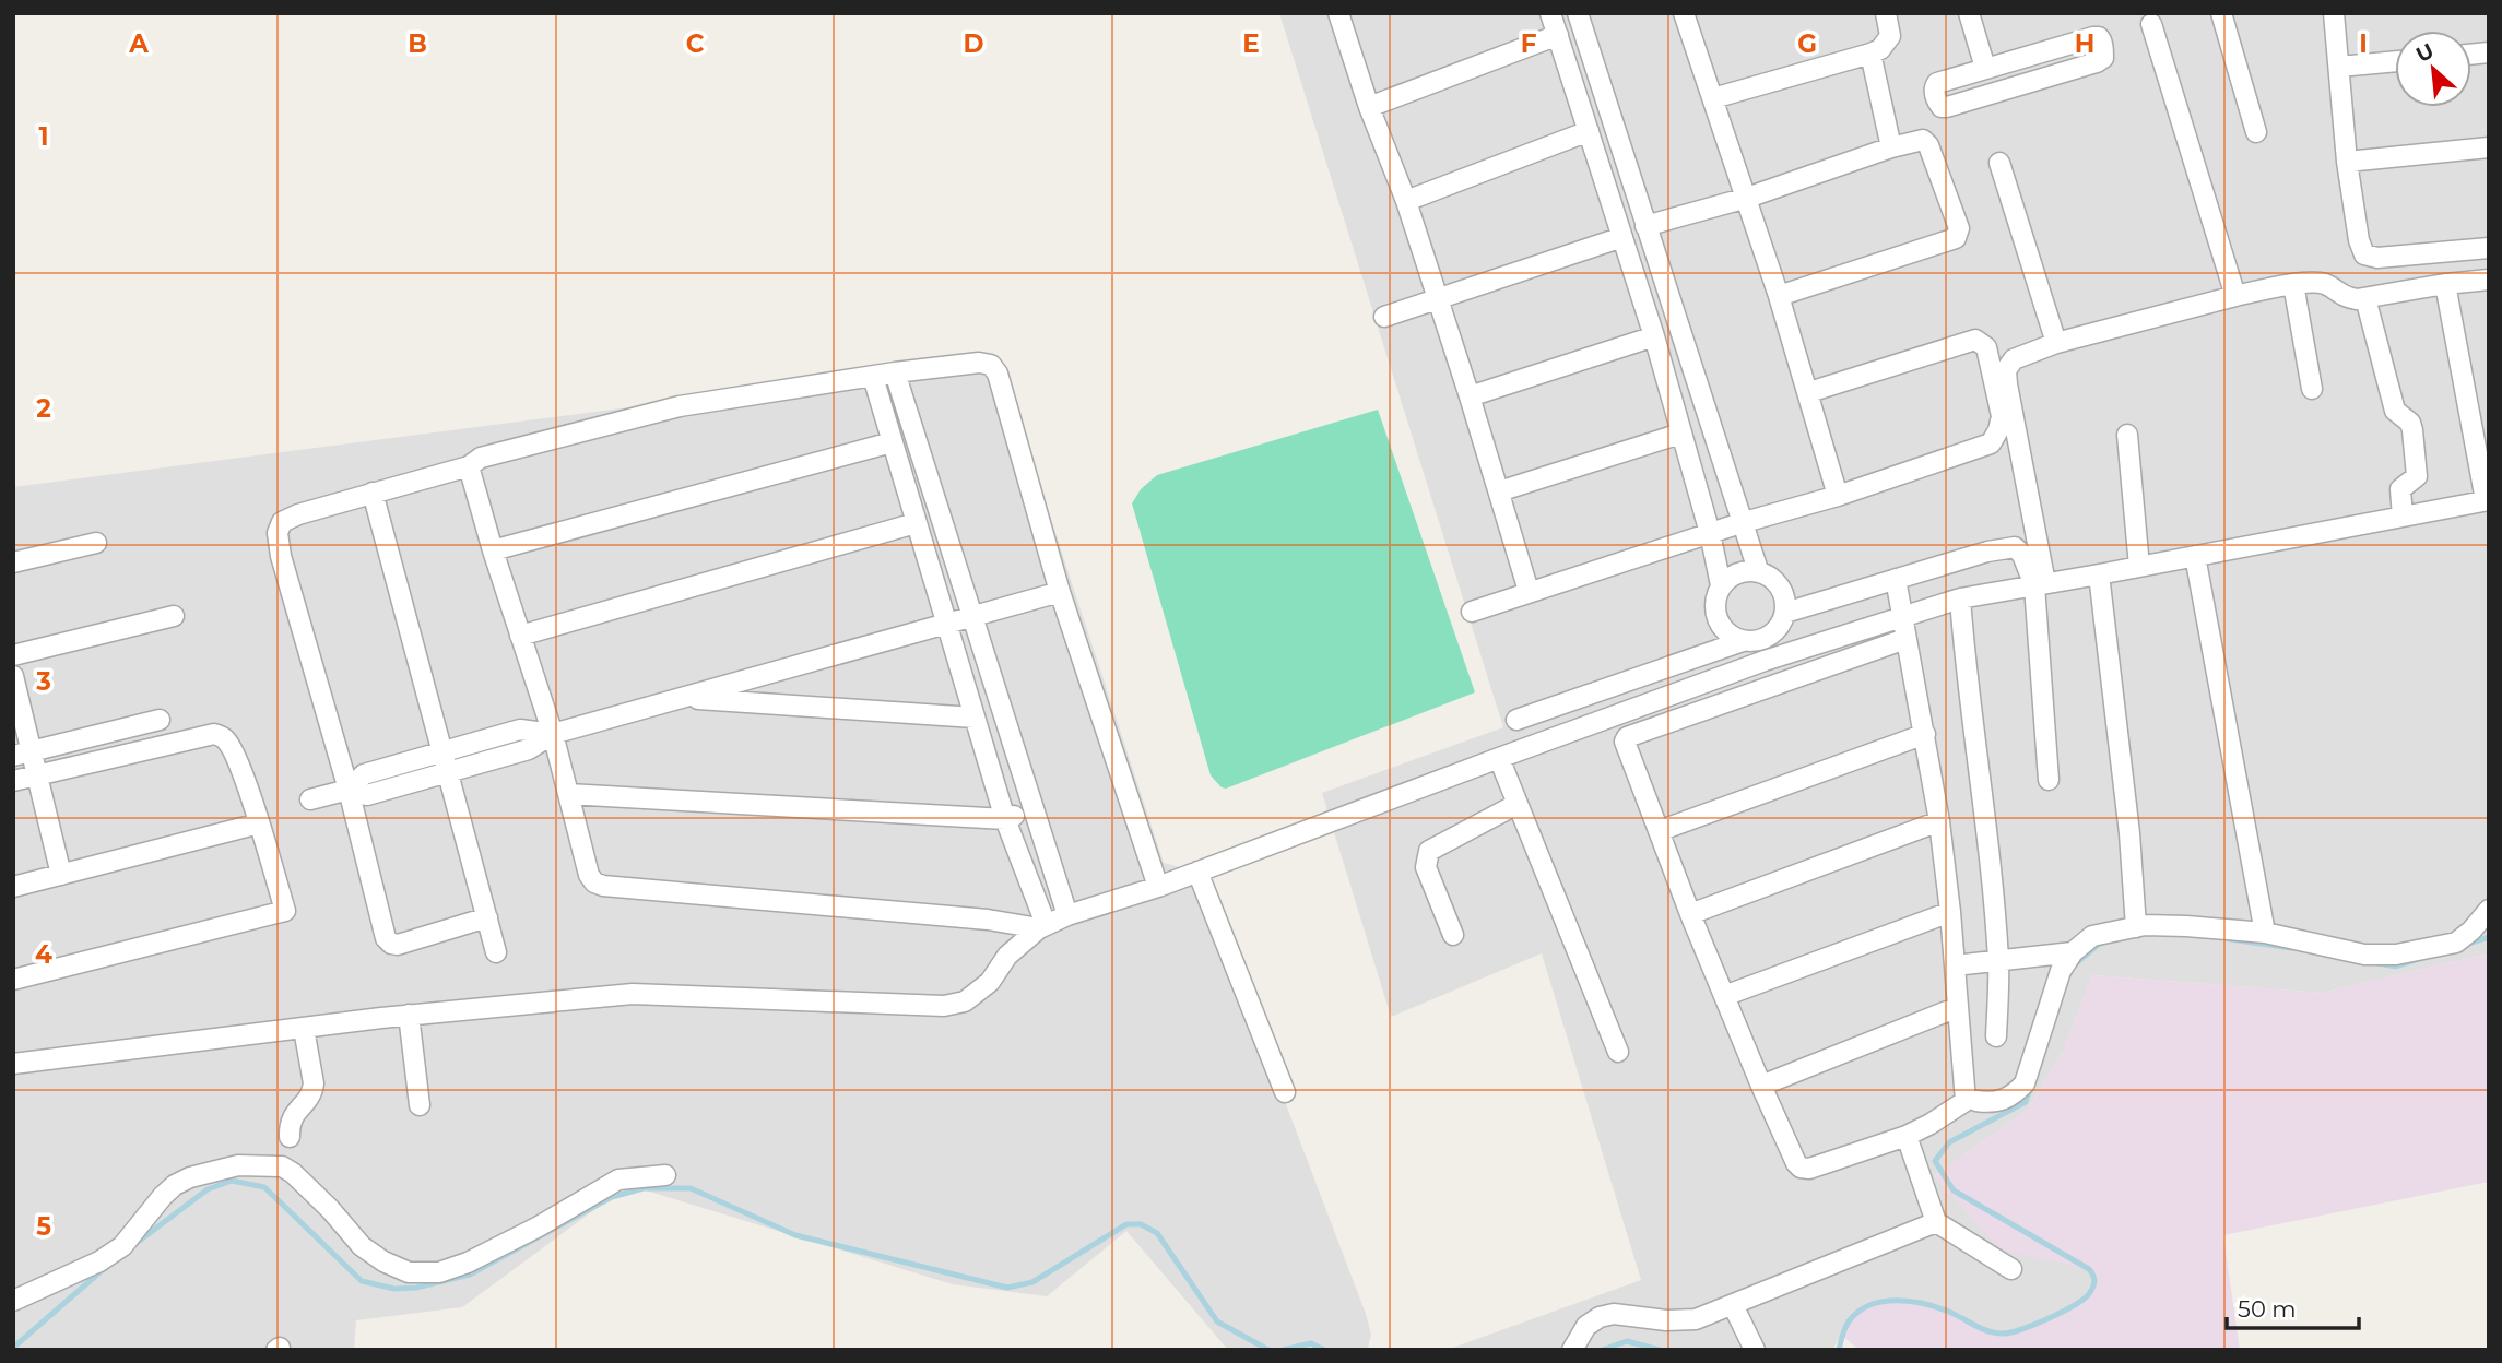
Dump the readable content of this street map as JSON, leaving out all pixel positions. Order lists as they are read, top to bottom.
{
  "scale_bar": "50 m",
  "north": "top left",
  "grid": {
    "columns": [
      "A",
      "B",
      "C",
      "D",
      "E",
      "F",
      "G",
      "H",
      "I"
    ],
    "rows": [
      "1",
      "2",
      "3",
      "4",
      "5"
    ]
  }
}
